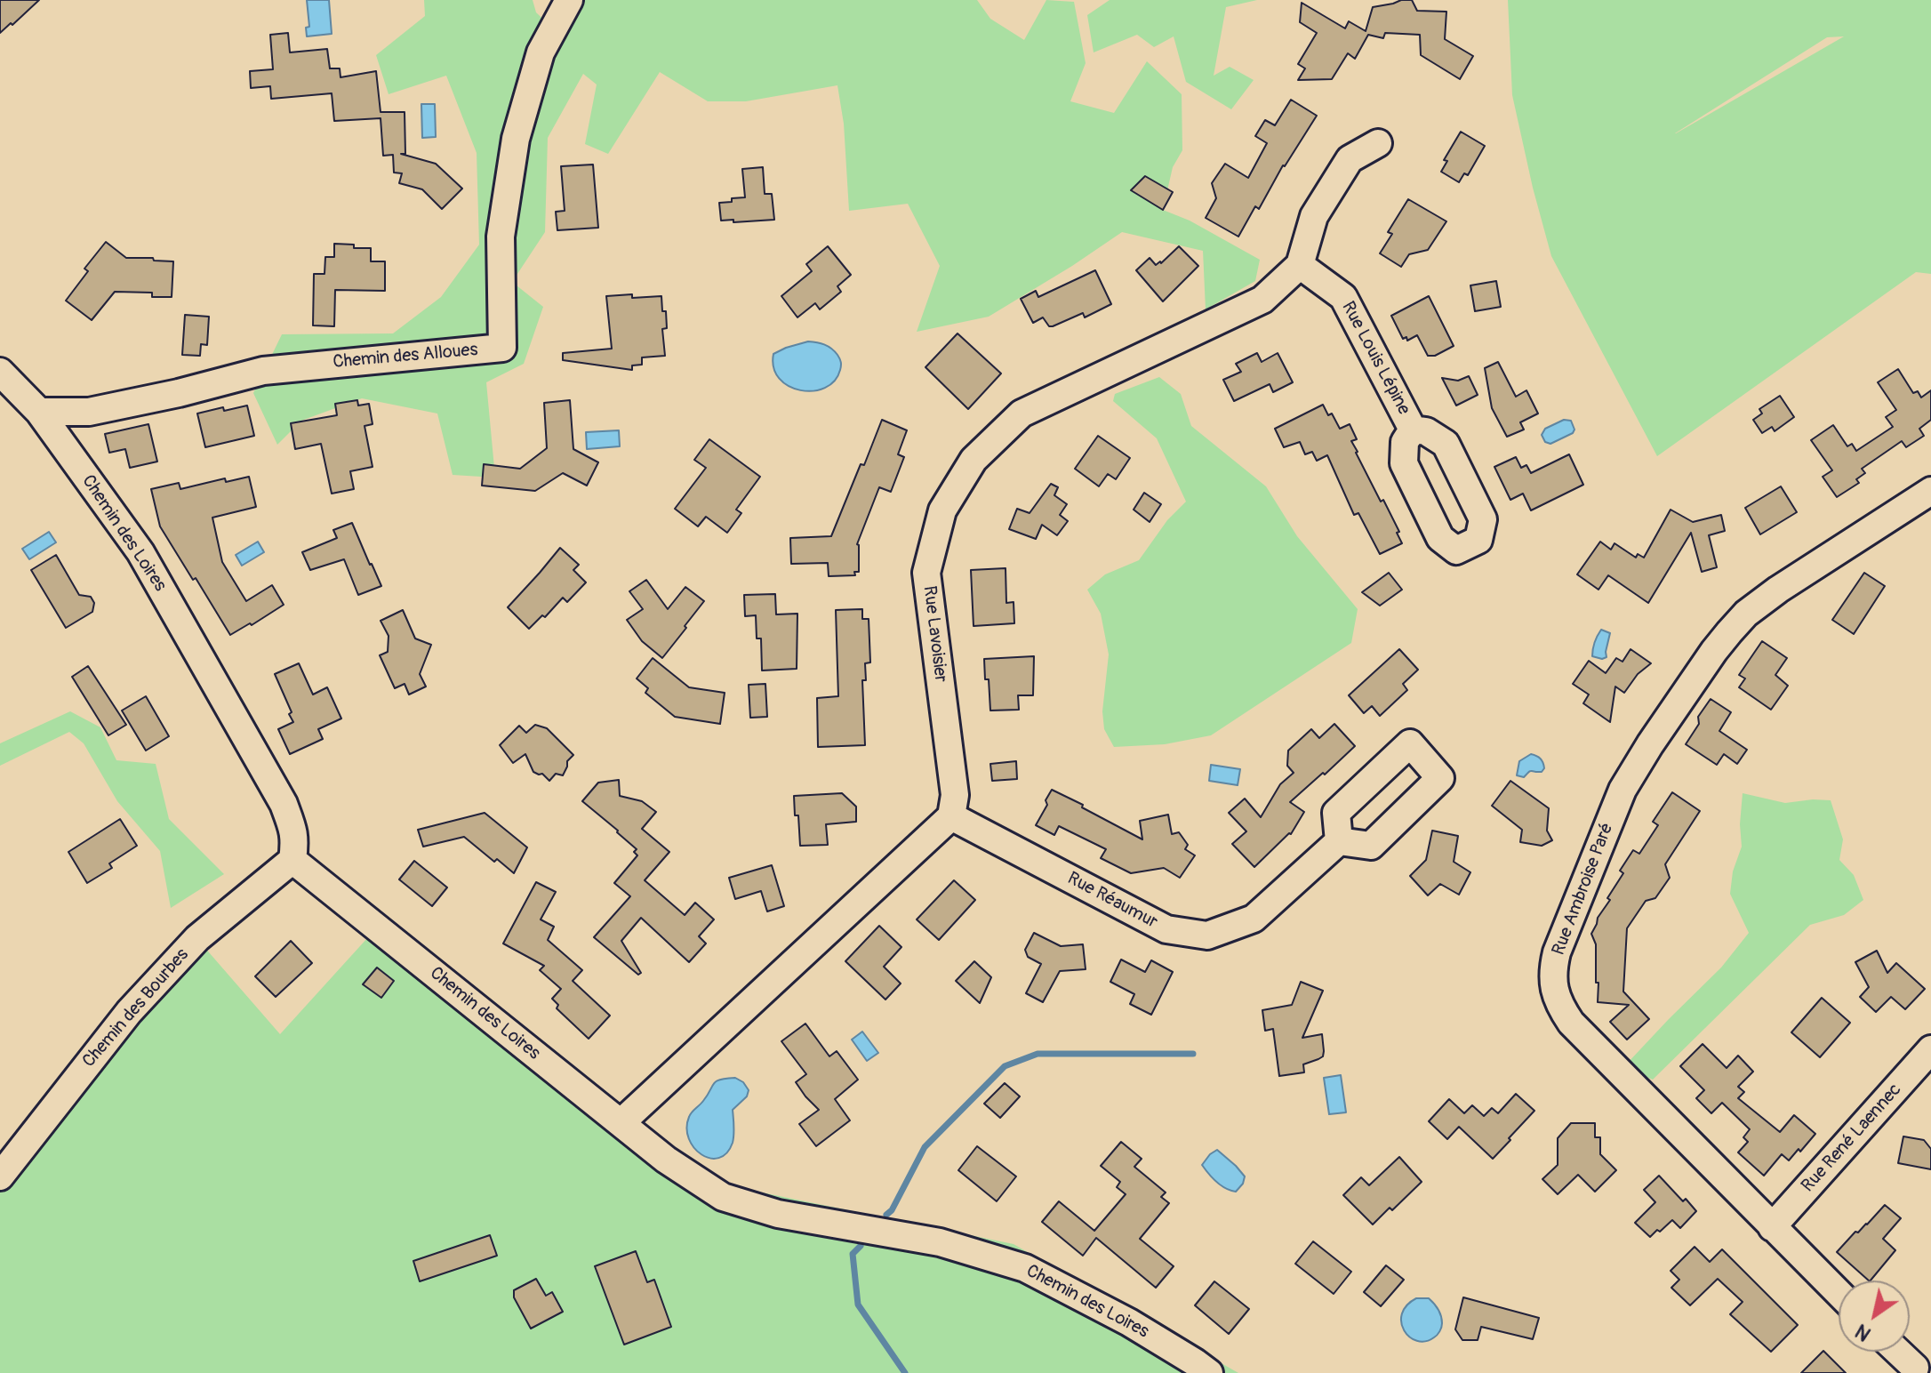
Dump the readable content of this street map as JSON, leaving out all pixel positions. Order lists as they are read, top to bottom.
{
  "streets": {
    "street": [
      "Chemin des Alloues",
      "Rue Louis Lépine",
      "Chemin des Loires",
      "Rue Lavoisier",
      "Rue Ambroise Paré",
      "Rue Réaumur",
      "Chemin des Bourbes",
      "Rue René Laennec"
    ]
  },
  "crossings": [
    ["Chemin des Alloues", "Chemin des Loires"],
    ["Rue Louis Lépine", "Rue Lavoisier"],
    ["Chemin des Loires", "Chemin des Bourbes"],
    ["Rue Lavoisier", "Rue Réaumur"],
    ["Rue Ambroise Paré", "Rue René Laennec"]
  ],
  "north": "bottom left"
}
